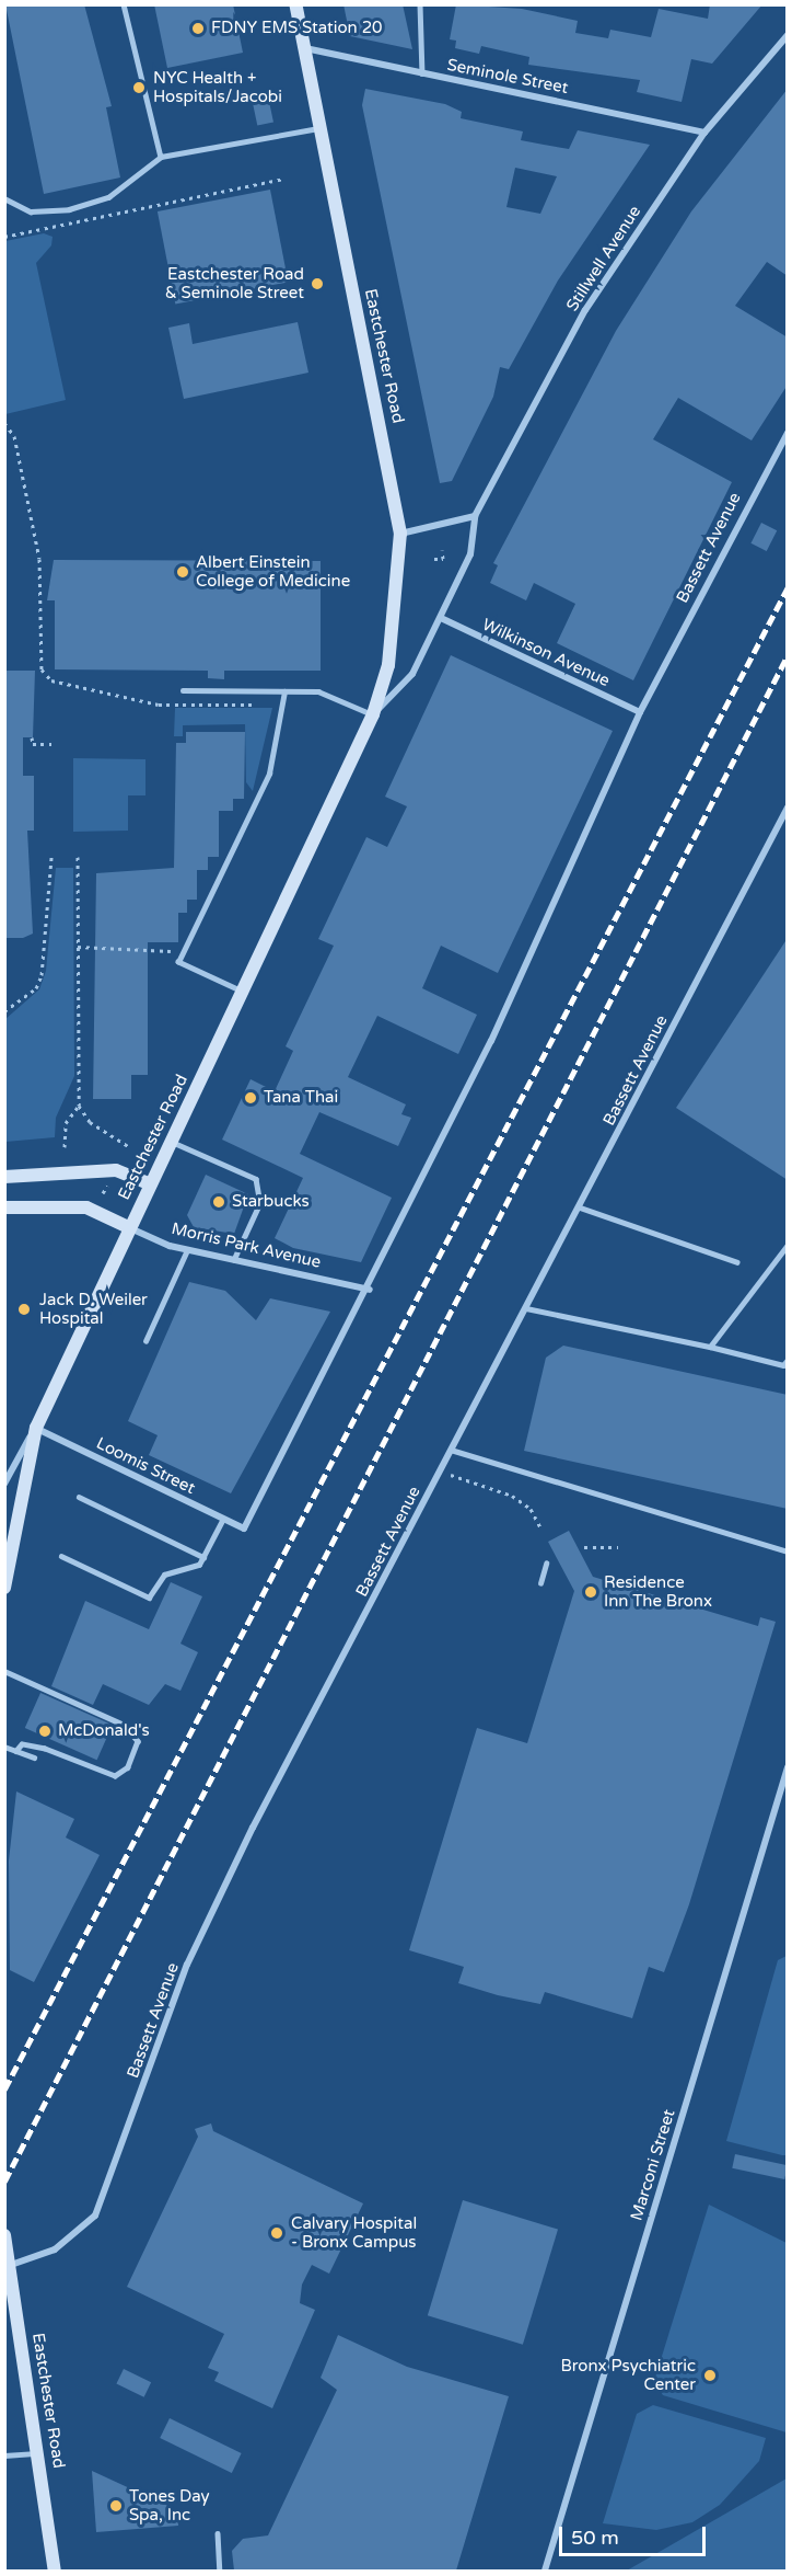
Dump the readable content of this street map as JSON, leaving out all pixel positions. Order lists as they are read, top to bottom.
{
  "streets": {
    "main road": ["Eastchester Road", "Morris Park Avenue"],
    "street": [
      "Seminole Street",
      "Stillwell Avenue",
      "Bassett Avenue",
      "Wilkinson Avenue",
      "Loomis Street",
      "Marconi Street"
    ]
  },
  "crossings": [
    ["Seminole Street", "Stillwell Avenue"],
    ["Seminole Street", "Eastchester Road"],
    ["Stillwell Avenue", "Eastchester Road"],
    ["Stillwell Avenue", "Wilkinson Avenue"],
    ["Eastchester Road", "Bassett Avenue"],
    ["Eastchester Road", "Wilkinson Avenue"],
    ["Eastchester Road", "Morris Park Avenue"],
    ["Eastchester Road", "Loomis Street"],
    ["Bassett Avenue", "Wilkinson Avenue"],
    ["Bassett Avenue", "Morris Park Avenue"],
    ["Bassett Avenue", "Loomis Street"]
  ],
  "places": [
    "FDNY EMS Station 20",
    "NYC Health + Hospitals/Jacobi",
    "Eastchester Road & Seminole Street",
    "Albert Einstein College of Medicine",
    "Tana Thai",
    "Starbucks",
    "Jack D. Weiler Hospital",
    "Residence Inn The Bronx",
    "McDonald's",
    "Calvary Hospital - Bronx Campus",
    "Bronx Psychiatric Center",
    "Tones Day Spa, Inc"
  ],
  "scale_bar": "50 m"
}
